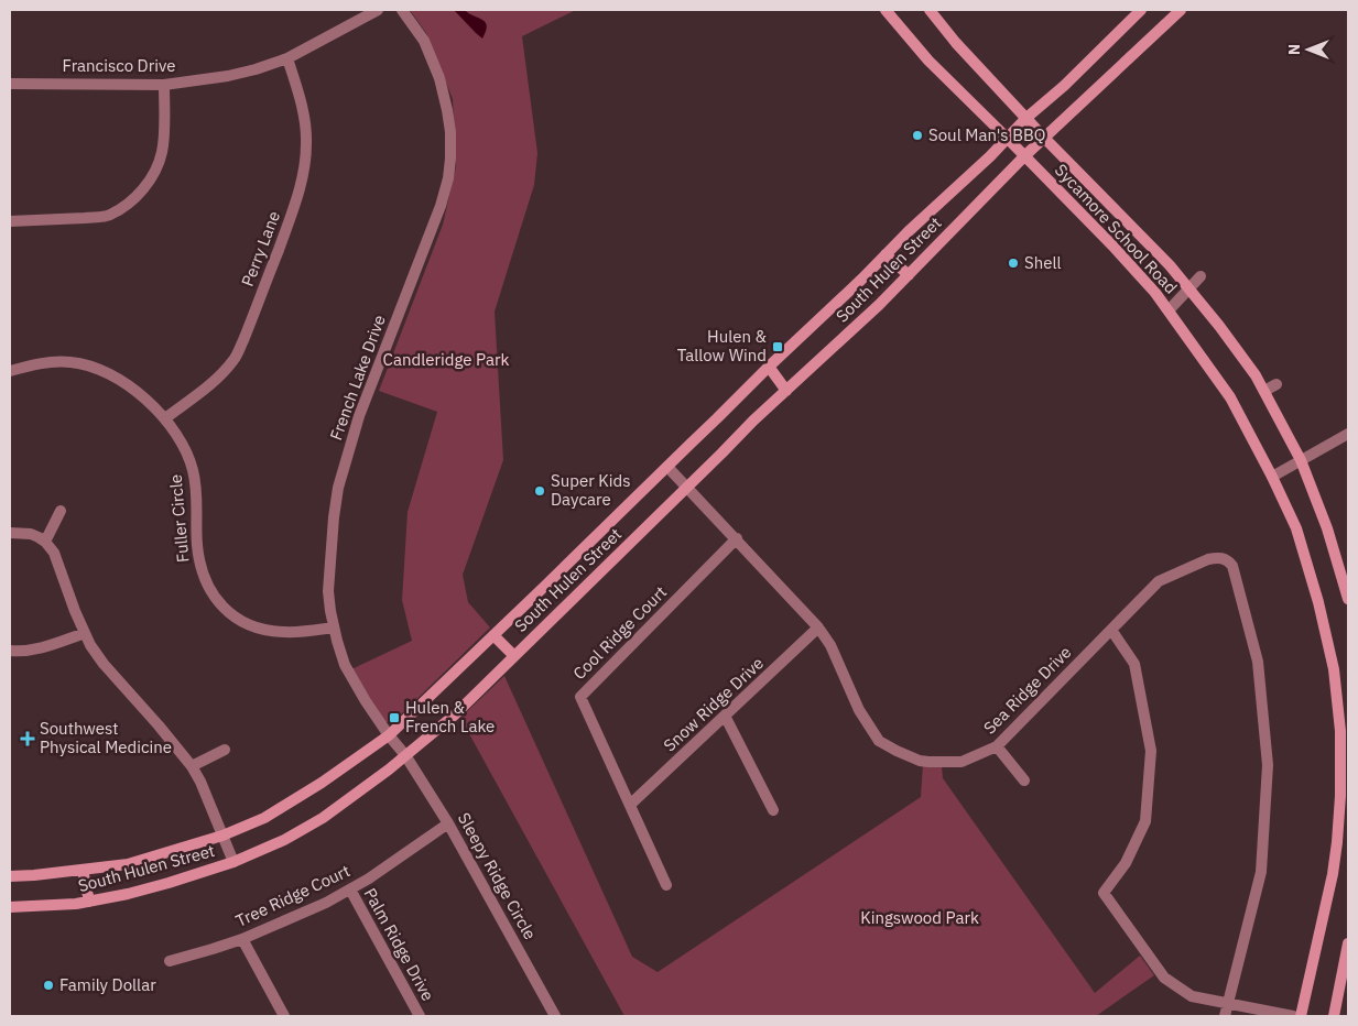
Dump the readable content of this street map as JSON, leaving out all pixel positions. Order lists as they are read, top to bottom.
{
  "streets": {
    "main road": ["Sycamore School Road", "South Hulen Street"],
    "street": [
      "Francisco Drive",
      "Perry Lane",
      "French Lake Drive",
      "Fuller Circle",
      "Cool Ridge Court",
      "Sea Ridge Drive",
      "Snow Ridge Drive",
      "Sleepy Ridge Circle",
      "Tree Ridge Court",
      "Palm Ridge Drive"
    ]
  },
  "crossings": [
    ["Francisco Drive", "Perry Lane"],
    ["Sycamore School Road", "South Hulen Street"],
    ["Perry Lane", "Fuller Circle"],
    ["South Hulen Street", "French Lake Drive"],
    ["South Hulen Street", "Sea Ridge Drive"],
    ["South Hulen Street", "Sleepy Ridge Circle"],
    ["French Lake Drive", "Fuller Circle"],
    ["French Lake Drive", "Sleepy Ridge Circle"],
    ["Cool Ridge Court", "Sea Ridge Drive"],
    ["Cool Ridge Court", "Snow Ridge Drive"],
    ["Sea Ridge Drive", "Snow Ridge Drive"],
    ["Sleepy Ridge Circle", "Tree Ridge Court"],
    ["Tree Ridge Court", "Palm Ridge Drive"]
  ],
  "parks": ["Candleridge Park", "Kingswood Park"],
  "places": {
    "other": [
      "Soul Man's BBQ",
      "Shell",
      "Super Kids Daycare",
      "Family Dollar"
    ],
    "transit": ["Hulen & Tallow Wind", "Hulen & French Lake"],
    "health": ["Southwest Physical Medicine"]
  },
  "north": "left"
}
